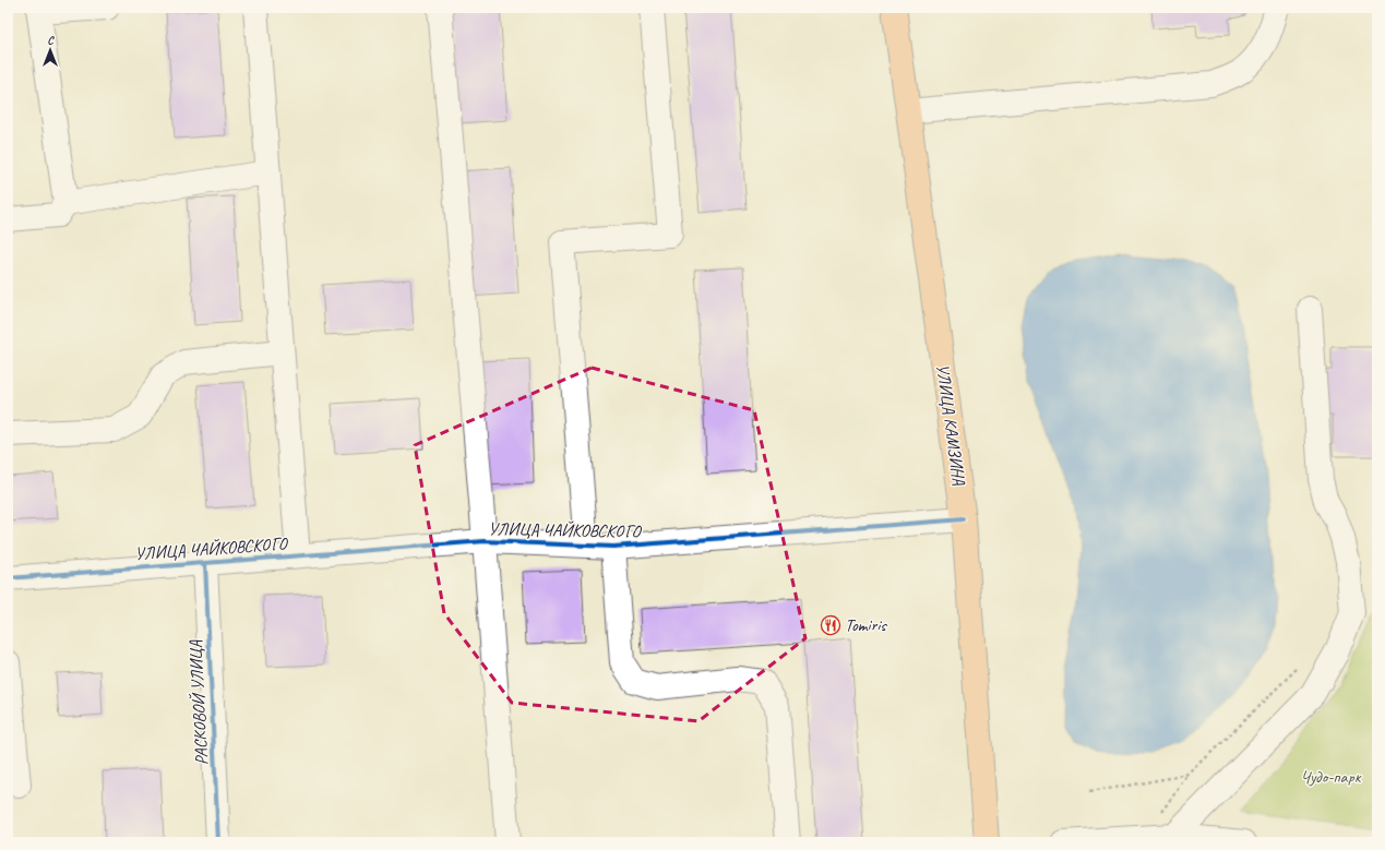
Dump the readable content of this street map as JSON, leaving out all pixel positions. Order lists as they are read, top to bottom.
{
  "streets": {
    "main road": ["УЛИЦА КАМЗИНА"],
    "street": ["УЛИЦА ЧАЙКОВСКОГО", "РАСКОВОЙ УЛИЦА"]
  },
  "crossings": [
    ["УЛИЦА КАМЗИНА", "УЛИЦА ЧАЙКОВСКОГО"],
    ["УЛИЦА ЧАЙКОВСКОГО", "РАСКОВОЙ УЛИЦА"]
  ],
  "parks": ["Чудо-парк"],
  "places": {
    "restaurant": ["Tomiris"]
  },
  "north": "top"
}
